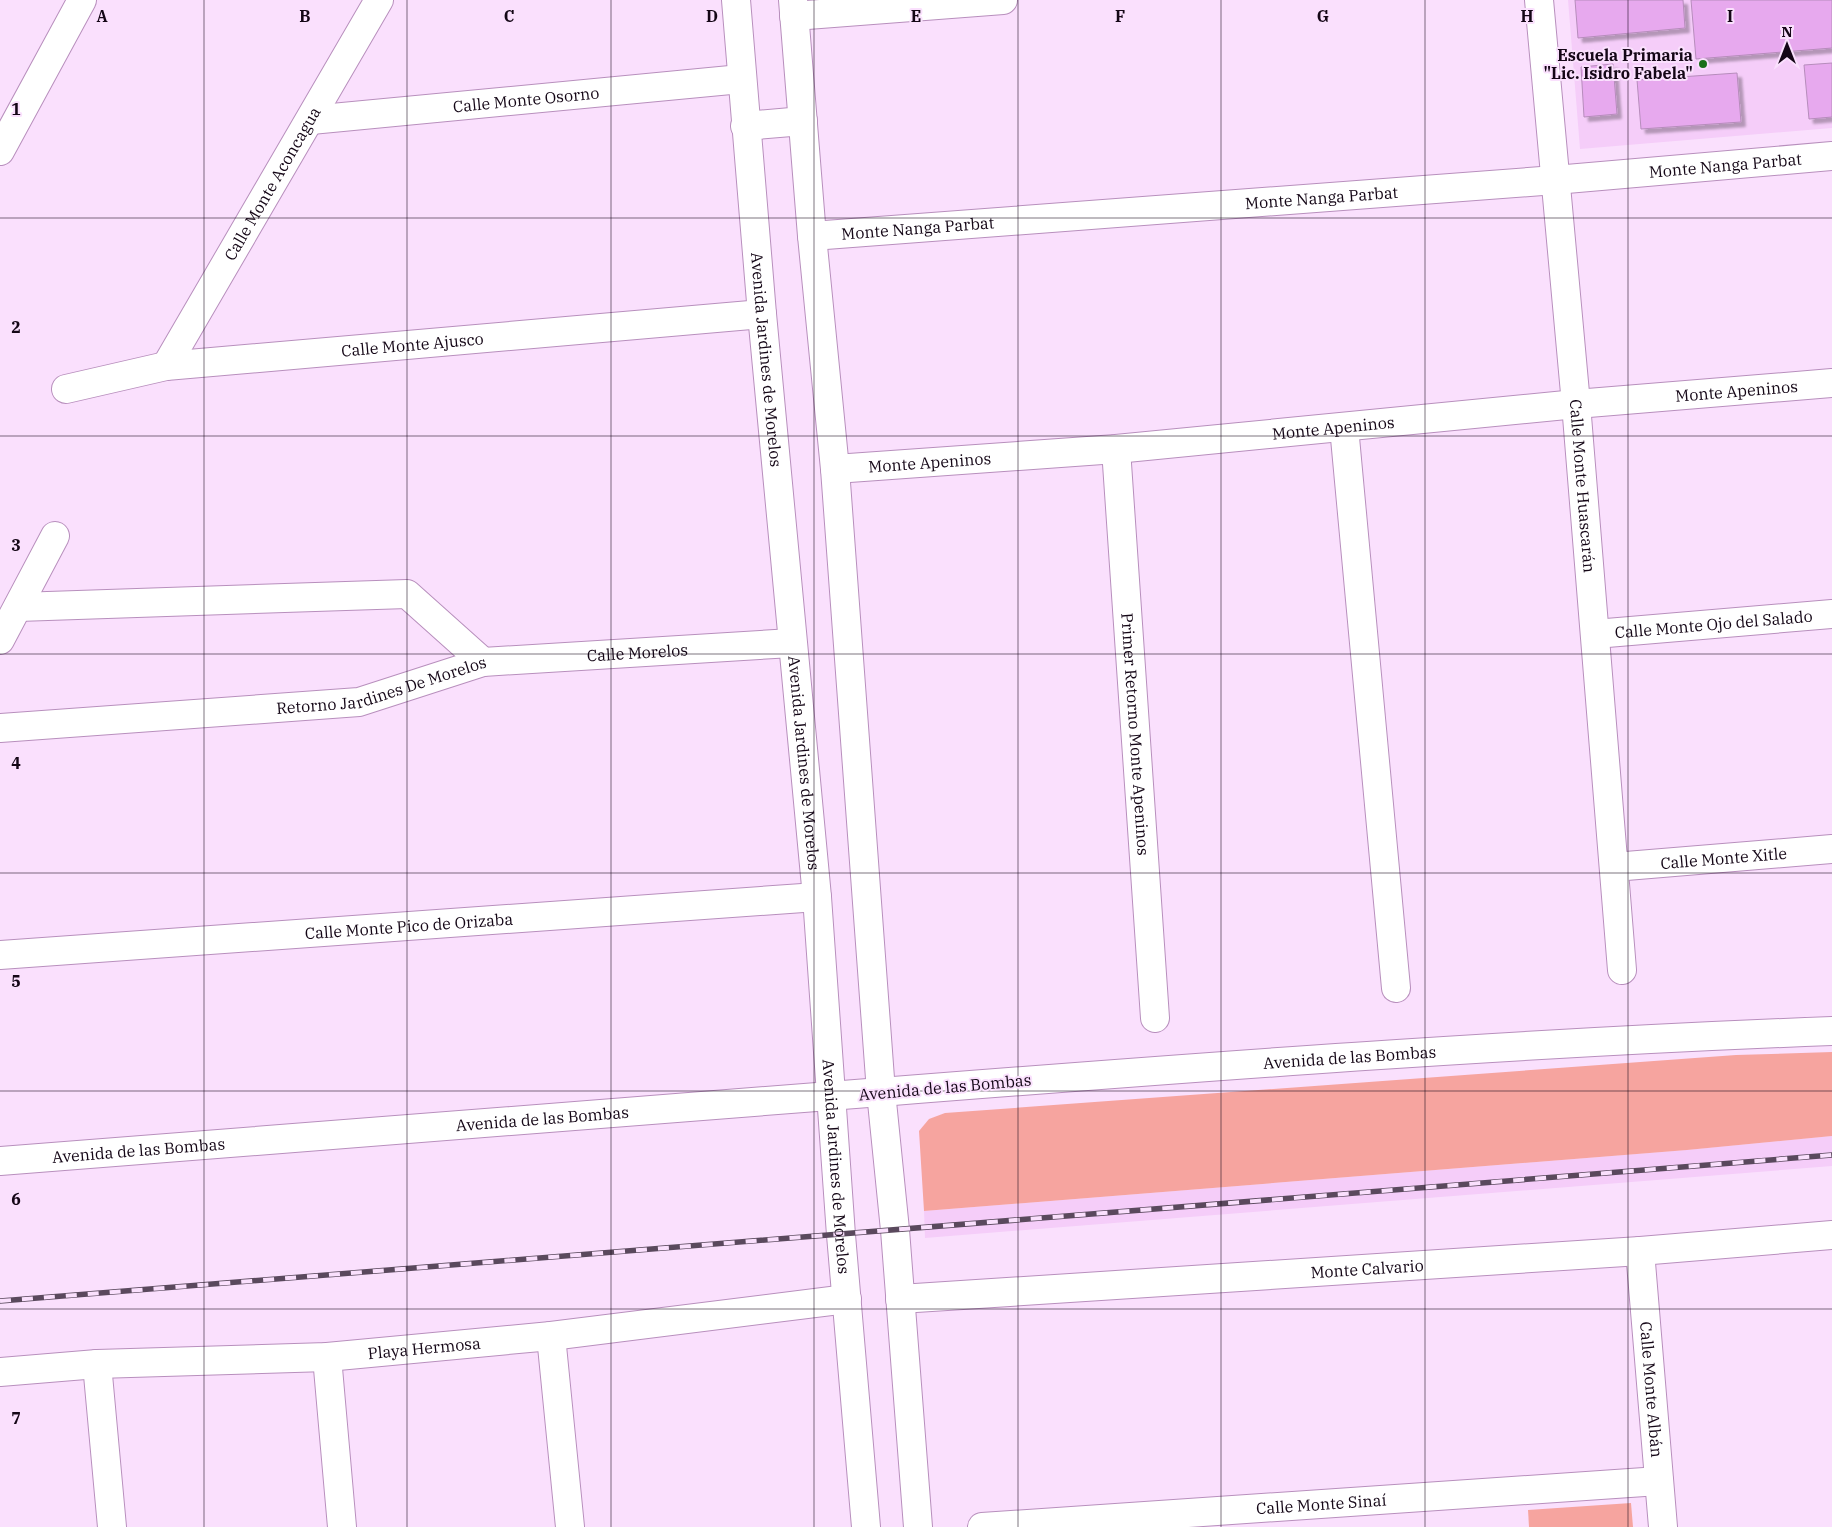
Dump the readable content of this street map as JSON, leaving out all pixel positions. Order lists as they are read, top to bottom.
{
  "streets": {
    "street": [
      "Calle Monte Osorno",
      "Monte Nanga Parbat",
      "Calle Monte Aconcagua",
      "Calle Monte Ajusco",
      "Avenida Jardines de Morelos",
      "Monte Apeninos",
      "Calle Monte Huascarán",
      "Calle Monte Ojo del Salado",
      "Calle Morelos",
      "Retorno Jardines De Morelos",
      "Primer Retorno Monte Apeninos",
      "Calle Monte Xitle",
      "Calle Monte Pico de Orizaba",
      "Avenida de las Bombas",
      "Monte Calvario",
      "Playa Hermosa",
      "Calle Monte Albán",
      "Calle Monte Sinaí"
    ]
  },
  "crossings": [
    ["Calle Monte Osorno", "Calle Monte Aconcagua"],
    ["Calle Monte Osorno", "Avenida Jardines de Morelos"],
    ["Monte Nanga Parbat", "Calle Monte Huascarán"],
    ["Calle Monte Aconcagua", "Calle Monte Ajusco"],
    ["Calle Monte Ajusco", "Avenida Jardines de Morelos"],
    ["Avenida Jardines de Morelos", "Calle Morelos"],
    ["Avenida Jardines de Morelos", "Calle Monte Pico de Orizaba"],
    ["Avenida Jardines de Morelos", "Avenida de las Bombas"],
    ["Avenida Jardines de Morelos", "Playa Hermosa"],
    ["Monte Apeninos", "Calle Monte Huascarán"],
    ["Monte Apeninos", "Primer Retorno Monte Apeninos"],
    ["Calle Monte Huascarán", "Calle Monte Ojo del Salado"],
    ["Calle Monte Huascarán", "Calle Monte Xitle"],
    ["Calle Morelos", "Retorno Jardines De Morelos"],
    ["Monte Calvario", "Calle Monte Albán"],
    ["Calle Monte Albán", "Calle Monte Sinaí"]
  ],
  "places": ["Escuela Primaria \"Lic. Isidro Fabela\""],
  "north": "top",
  "grid": {
    "columns": [
      "A",
      "B",
      "C",
      "D",
      "E",
      "F",
      "G",
      "H",
      "I"
    ],
    "rows": [
      "1",
      "2",
      "3",
      "4",
      "5",
      "6",
      "7"
    ]
  }
}
